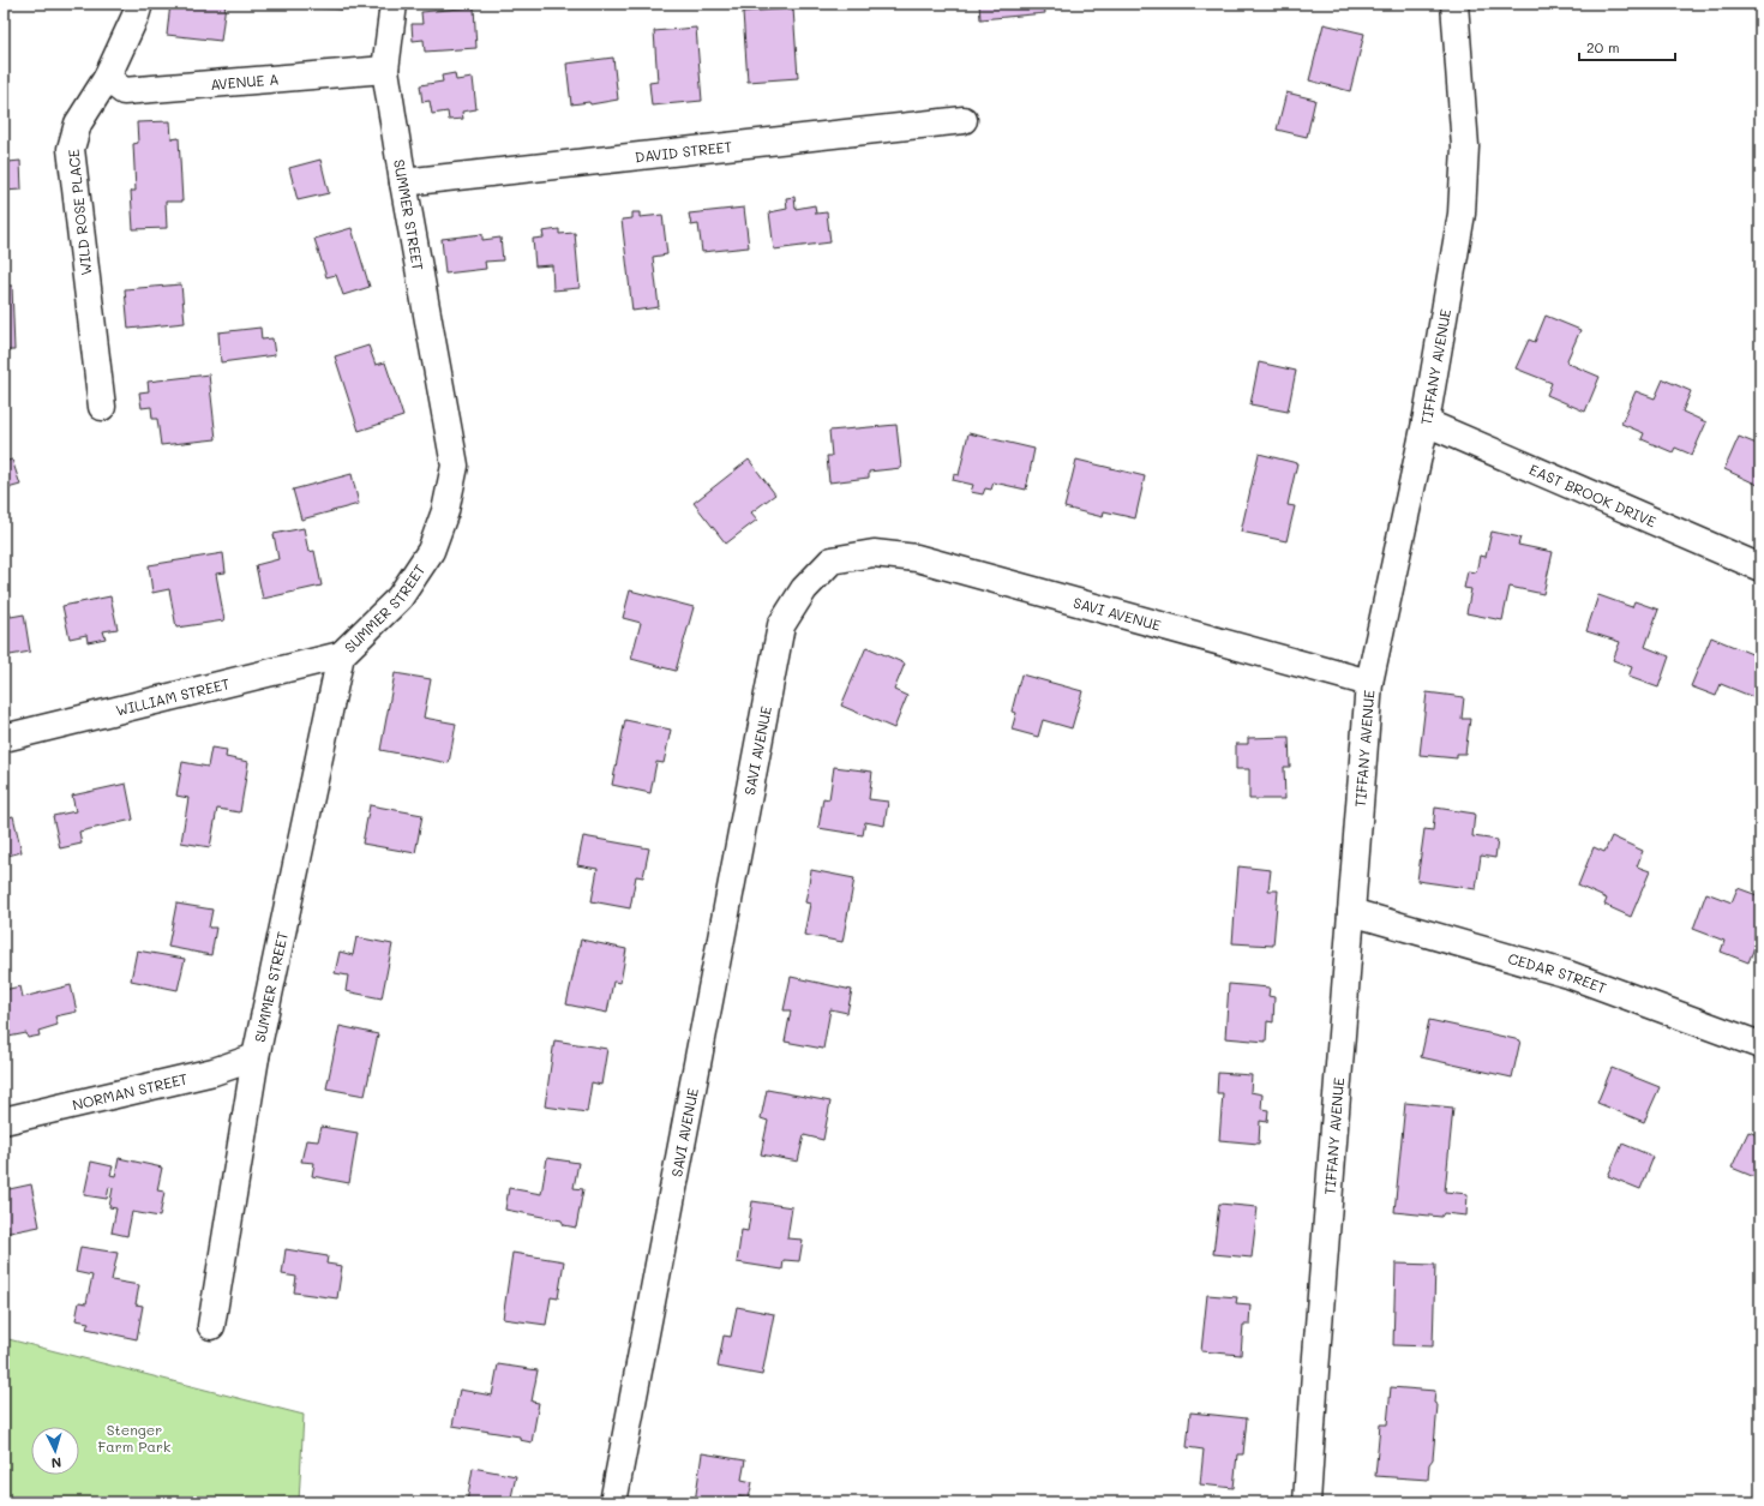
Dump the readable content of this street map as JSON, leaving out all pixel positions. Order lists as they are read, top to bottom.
{
  "streets": {
    "street": [
      "AVENUE A",
      "DAVID STREET",
      "WILD ROSE PLACE",
      "SUMMER STREET",
      "TIFFANY AVENUE",
      "EAST BROOK DRIVE",
      "SAVI AVENUE",
      "WILLIAM STREET",
      "CEDAR STREET",
      "NORMAN STREET"
    ]
  },
  "crossings": [
    ["AVENUE A", "WILD ROSE PLACE"],
    ["AVENUE A", "SUMMER STREET"],
    ["DAVID STREET", "SUMMER STREET"],
    ["SUMMER STREET", "WILLIAM STREET"],
    ["SUMMER STREET", "NORMAN STREET"],
    ["TIFFANY AVENUE", "EAST BROOK DRIVE"],
    ["TIFFANY AVENUE", "SAVI AVENUE"],
    ["TIFFANY AVENUE", "CEDAR STREET"]
  ],
  "parks": ["Stenger Farm Park"],
  "scale_bar": "20 m",
  "north": "bottom"
}
